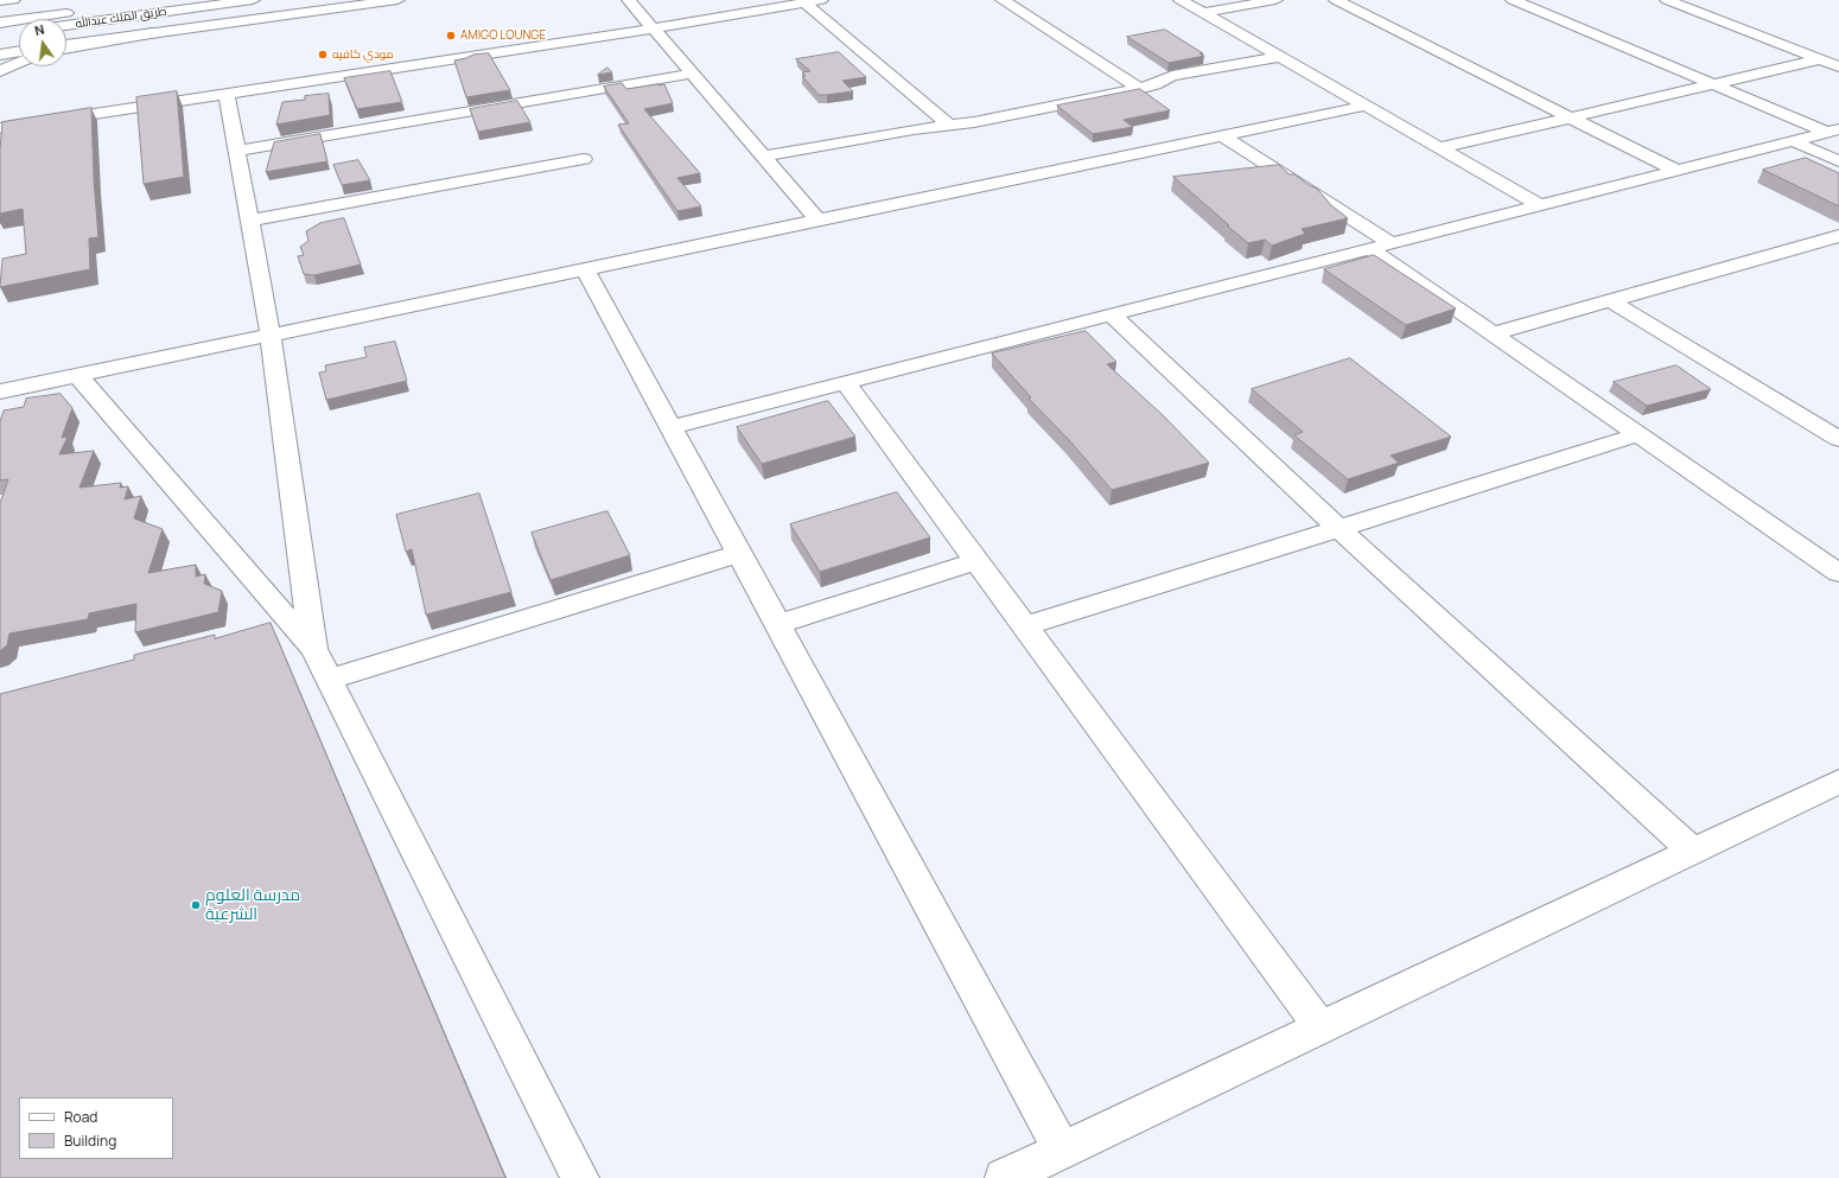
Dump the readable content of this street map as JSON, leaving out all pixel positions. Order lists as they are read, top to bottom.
{
  "streets": {
    "main road": ["طريق الملك عبدالله"]
  },
  "places": ["AMIGO LOUNGE", "مودي كافيه", "مدرسة العلوم الشرعية"],
  "legend": ["Road", "Building"],
  "north": "top"
}
